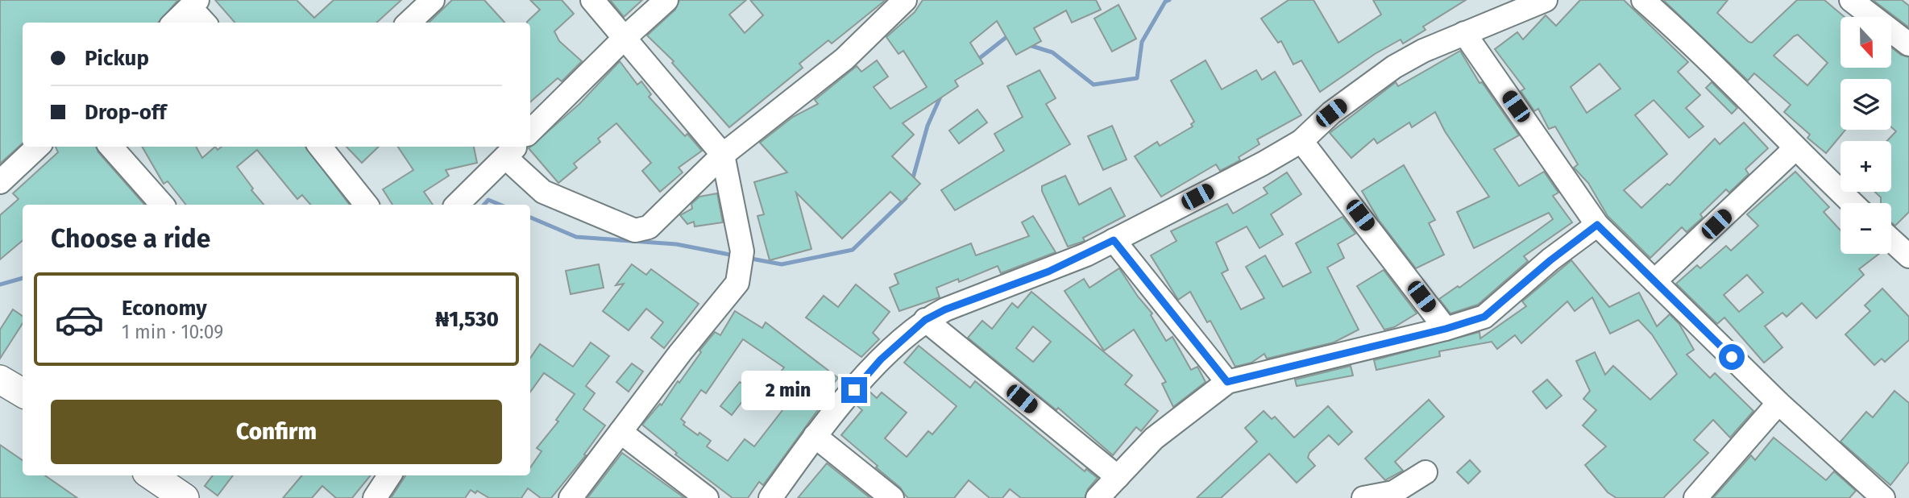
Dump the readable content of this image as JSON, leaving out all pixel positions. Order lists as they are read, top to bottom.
{
  "north": "bottom",
  "page": {
    "map_buttons": ["+", "−"],
    "banner": ["Pickup", "Drop-off"],
    "heading": "Choose a ride",
    "list": [
      {
        "name": "Economy",
        "note": "1 min · 10:09",
        "value": "₦1,530"
      }
    ],
    "bubble": "2 min",
    "buttons": "Confirm"
  }
}
